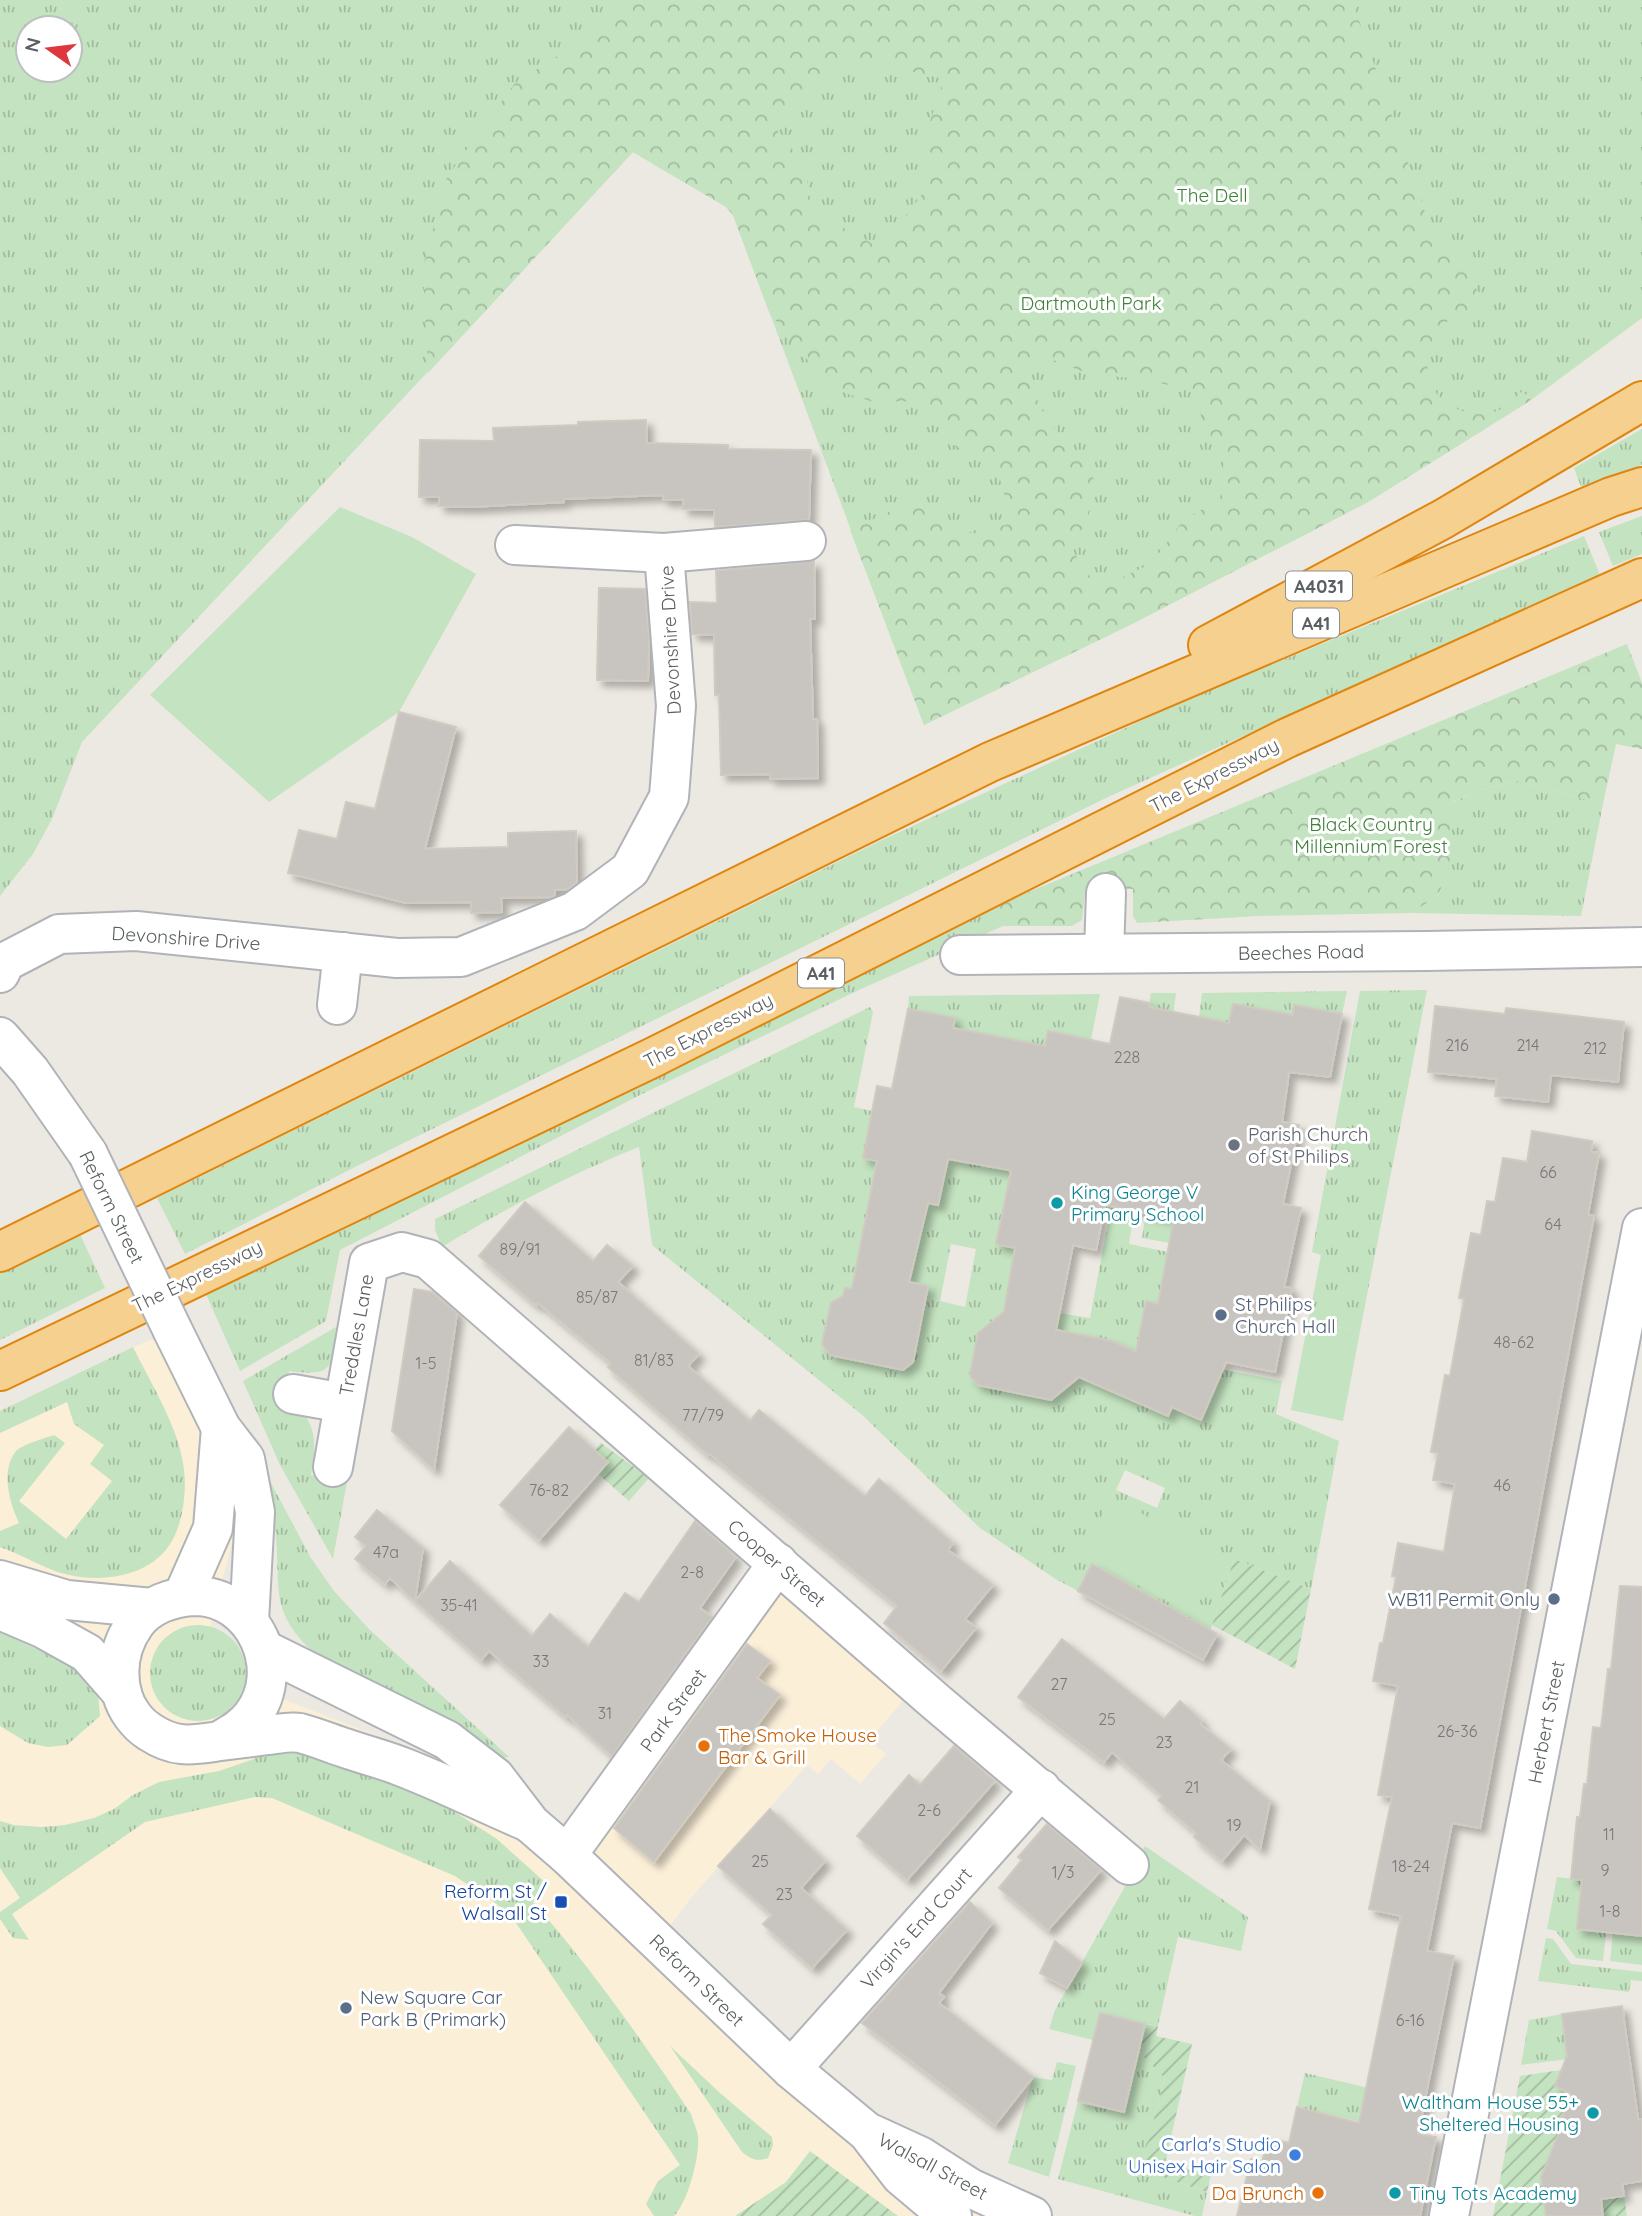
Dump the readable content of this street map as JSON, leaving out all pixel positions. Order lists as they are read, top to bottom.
{
  "streets": {
    "highway": ["A4031", "A41", "The Expressway"],
    "street": [
      "Devonshire Drive",
      "Beeches Road",
      "Reform Street",
      "Treddles Lane",
      "Cooper Street",
      "Park Street",
      "Herbert Street",
      "Virgin's End Court",
      "Walsall Street"
    ]
  },
  "crossings": [
    ["A4031", "A41"],
    ["Reform Street", "Park Street"],
    ["Reform Street", "Virgin's End Court"],
    ["Reform Street", "Walsall Street"],
    ["Treddles Lane", "Cooper Street"],
    ["Cooper Street", "Park Street"],
    ["Cooper Street", "Virgin's End Court"]
  ],
  "parks": ["The Dell", "Dartmouth Park", "Black Country Millennium Forest"],
  "places": {
    "other": [
      "Parish Church of St Philips",
      "King George V Primary School",
      "St Philips Church Hall",
      "WB11 Permit Only",
      "The Smoke House Bar & Grill",
      "New Square Car Park B (Primark)",
      "Waltham House 55+ Sheltered Housing",
      "Carla's Studio Unisex Hair Salon",
      "Da Brunch",
      "Tiny Tots Academy"
    ],
    "transit": ["Reform St / Walsall St"]
  },
  "house_numbers": [
    "216",
    "214",
    "212",
    "228",
    "66",
    "64",
    "89/91",
    "85/87",
    "48-62",
    "81/83",
    "1-5",
    "77/79",
    "46",
    "76-82",
    "47a",
    "2-8",
    "35-41",
    "33",
    "27",
    "31",
    "25",
    "26-36",
    "23",
    "21",
    "2-6",
    "19",
    "11",
    "25",
    "18-24",
    "9",
    "1/3",
    "23",
    "1-8",
    "6-16"
  ],
  "north": "left"
}
